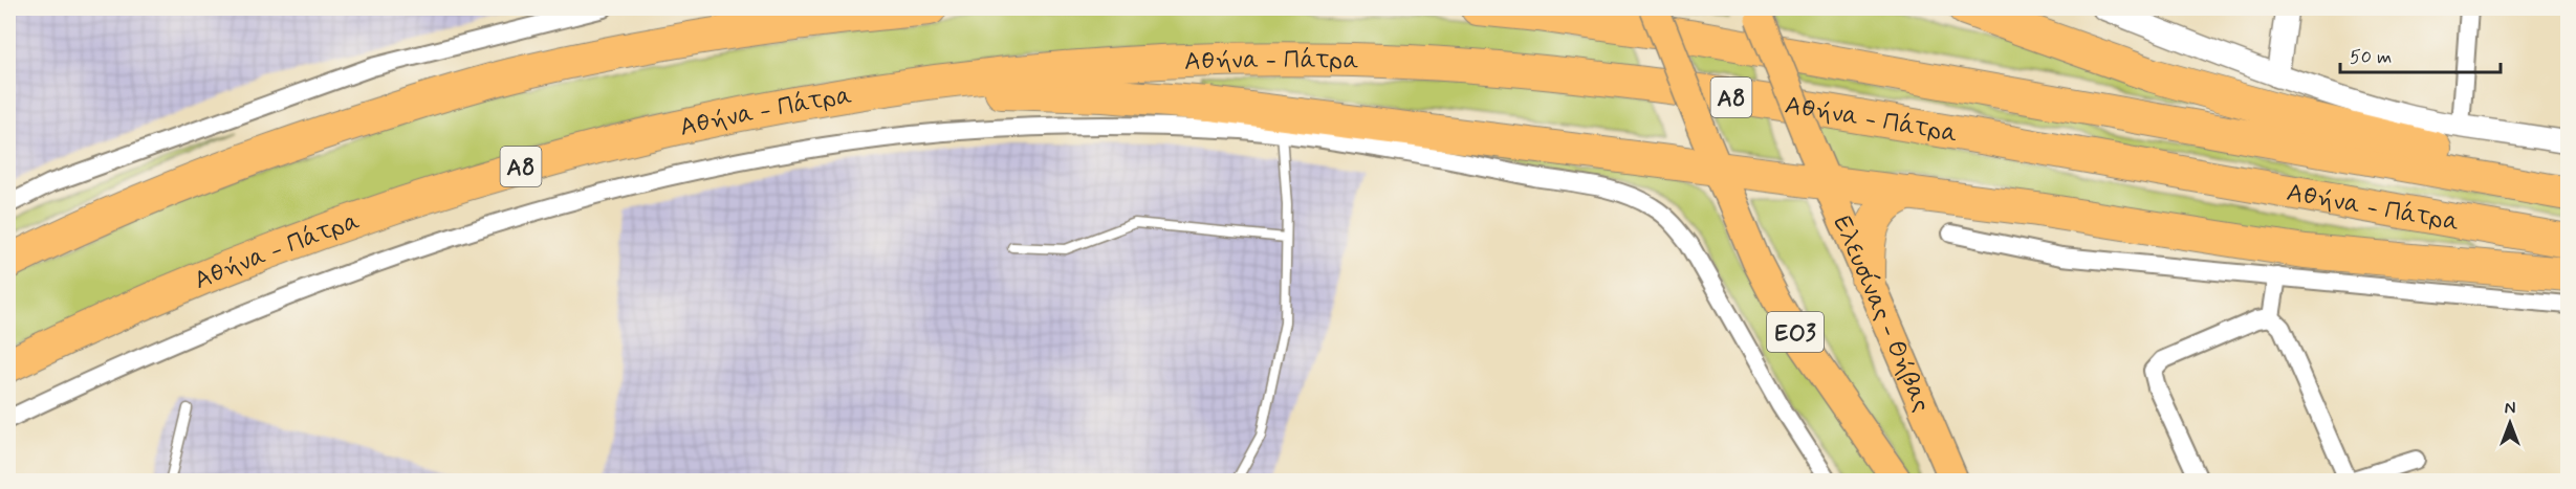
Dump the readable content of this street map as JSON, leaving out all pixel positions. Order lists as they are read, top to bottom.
{
  "streets": {
    "highway": ["Αθήνα - Πάτρα", "Α8"],
    "main road": ["Ελευσίνας - Θήβας", "ΕΟ3"]
  },
  "scale_bar": "50 m",
  "north": "top"
}
